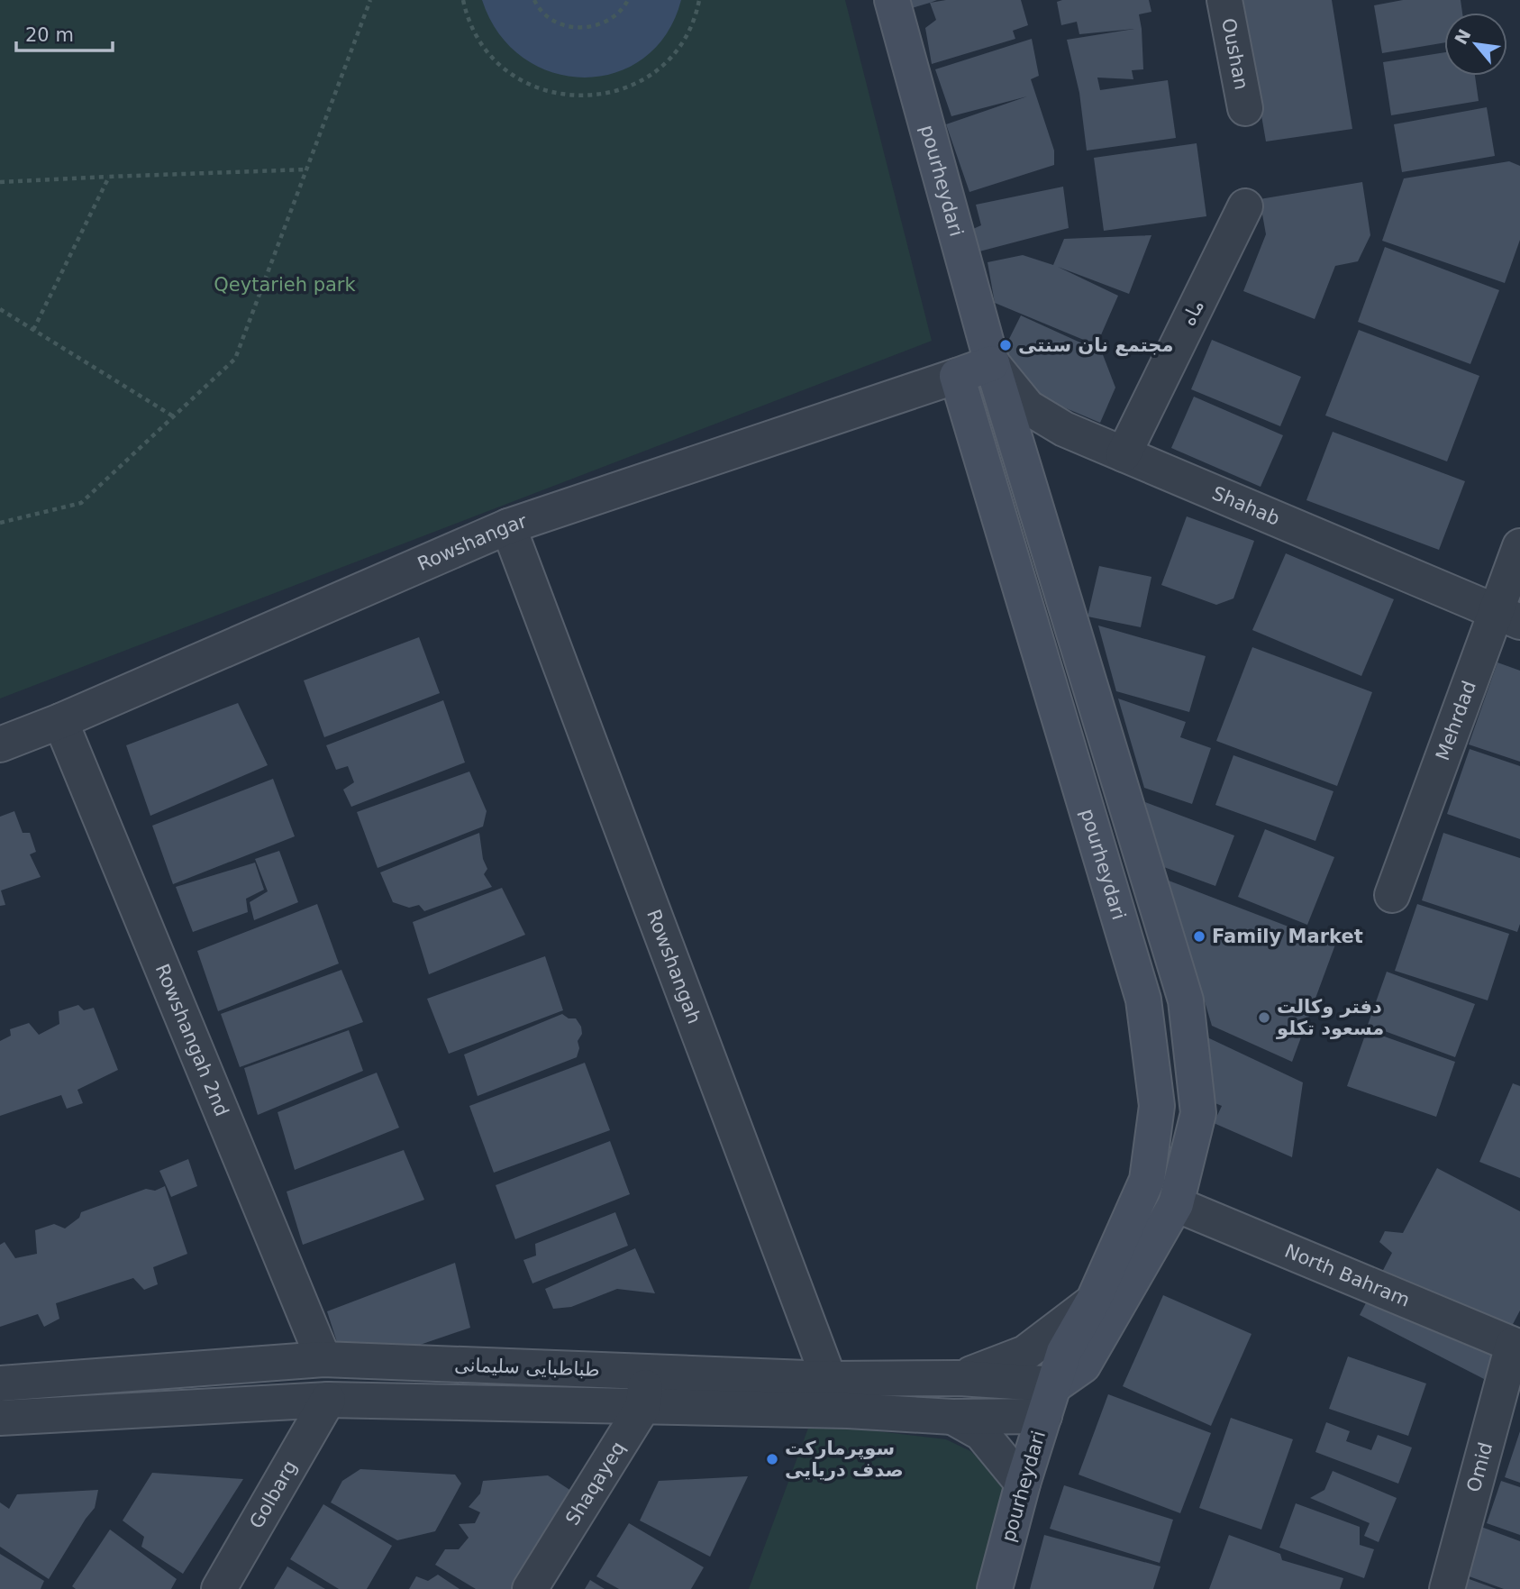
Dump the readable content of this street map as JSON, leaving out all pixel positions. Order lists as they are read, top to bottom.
{
  "streets": {
    "main road": ["pourheydari"],
    "street": [
      "Oushan",
      "ماه",
      "Shahab",
      "Rowshangar",
      "Mehrdad",
      "Rowshangah",
      "Rowshangah 2nd",
      "North Bahram",
      "طباطبایی سلیمانی",
      "Omid",
      "Shaqayeq",
      "Golbarg"
    ]
  },
  "crossings": [
    ["pourheydari", "Shahab"],
    ["pourheydari", "Rowshangar"],
    ["pourheydari", "North Bahram"],
    ["pourheydari", "طباطبایی سلیمانی"],
    ["ماه", "Shahab"],
    ["Shahab", "Mehrdad"],
    ["Rowshangar", "Rowshangah"],
    ["Rowshangar", "Rowshangah 2nd"],
    ["Rowshangah", "طباطبایی سلیمانی"],
    ["Rowshangah 2nd", "طباطبایی سلیمانی"],
    ["North Bahram", "Omid"],
    ["طباطبایی سلیمانی", "Shaqayeq"],
    ["طباطبایی سلیمانی", "Golbarg"]
  ],
  "parks": ["Qeytarieh park"],
  "places": [
    "مجتمع نان سنتی",
    "Family Market",
    "دفتر وکالت مسعود تکلو",
    "سوپرمارکت صدف دریایی"
  ],
  "scale_bar": "20 m",
  "north": "top left"
}
